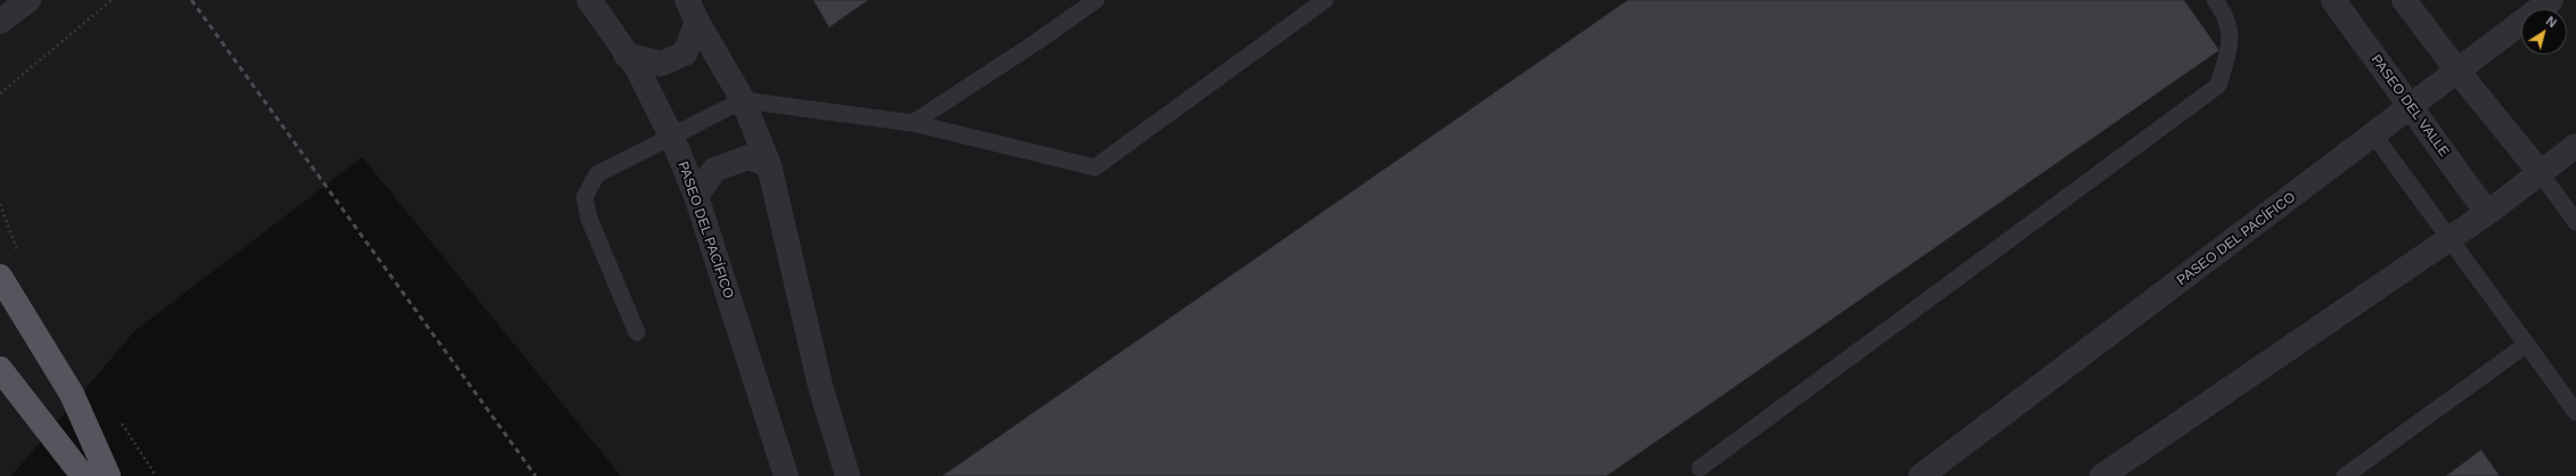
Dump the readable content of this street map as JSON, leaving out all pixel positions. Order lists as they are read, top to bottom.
{
  "streets": {
    "street": ["PASEO DEL VALLE", "PASEO DEL PACÍFICO"]
  },
  "crossings": [
    ["PASEO DEL VALLE", "PASEO DEL PACÍFICO"]
  ],
  "north": "top right"
}
